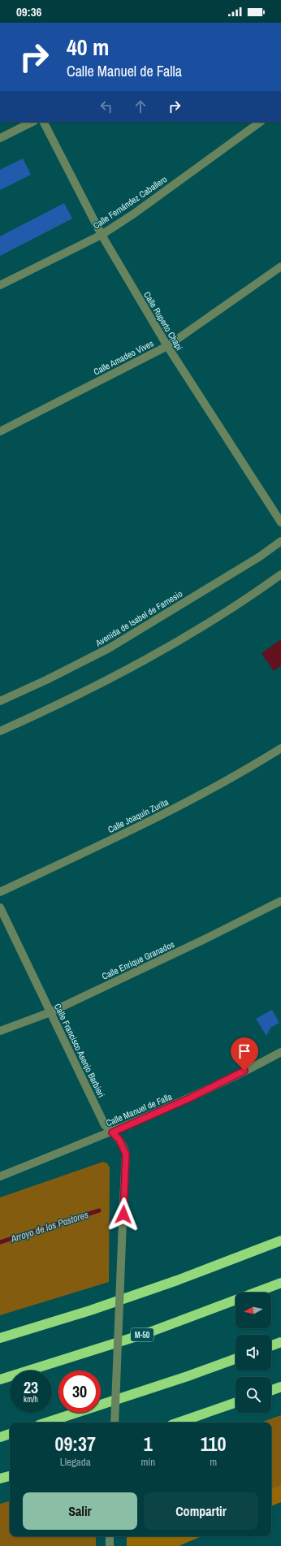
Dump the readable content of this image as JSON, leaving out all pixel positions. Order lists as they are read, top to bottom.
{
  "streets": {
    "highway": ["M-50"],
    "street": [
      "Calle Fernández Caballero",
      "Calle Ruperto Chapí",
      "Calle Amadeo Vives",
      "Avenida de Isabel de Farnesio",
      "Calle Joaquín Zurita",
      "Calle Enrique Granados",
      "Calle Francisco Asenjo Barbieri",
      "Calle Manuel de Falla"
    ]
  },
  "crossings": [
    ["Calle Fernández Caballero", "Calle Ruperto Chapí"],
    ["Calle Ruperto Chapí", "Calle Amadeo Vives"],
    ["Calle Enrique Granados", "Calle Francisco Asenjo Barbieri"],
    ["Calle Francisco Asenjo Barbieri", "Calle Manuel de Falla"]
  ],
  "water": ["Arroyo de los Pastores"],
  "north": "left",
  "page": {
    "status": "09:36",
    "turn": ["40 m", "Calle Manuel de Falla"],
    "speed": "23 km/h",
    "limit": "30",
    "eta": [
      "09:37",
      "Llegada",
      "1",
      "min",
      "110",
      "m"
    ],
    "buttons": ["Salir", "Compartir"]
  }
}
